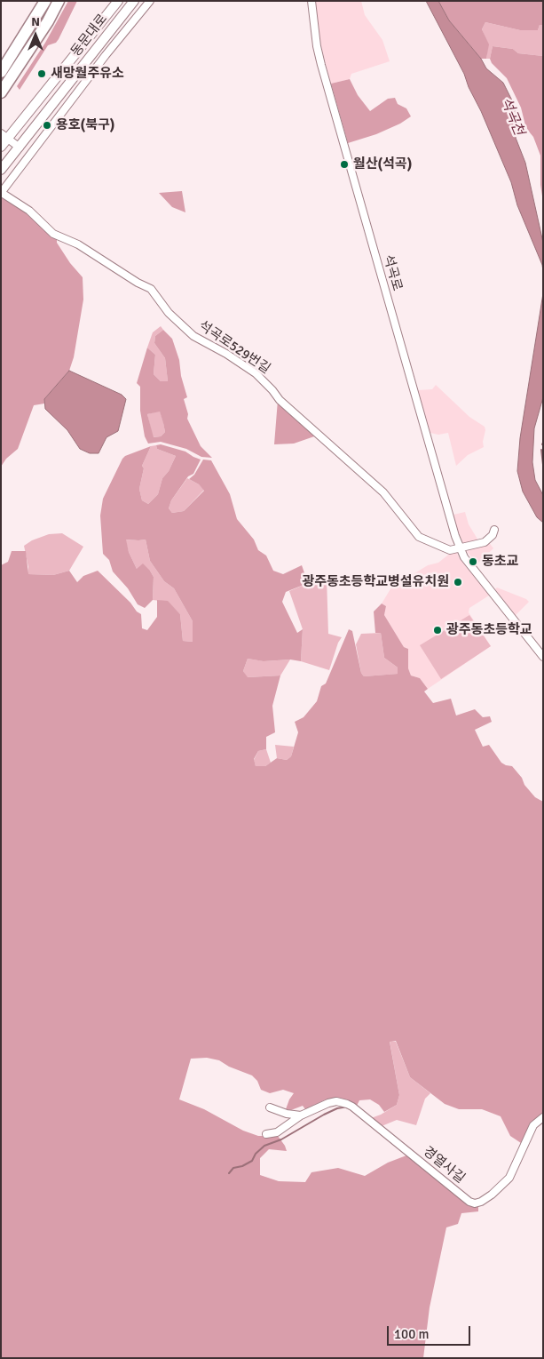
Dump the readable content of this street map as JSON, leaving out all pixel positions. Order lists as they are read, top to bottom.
{
  "streets": {
    "main road": ["동문대로"],
    "street": ["석곡로", "석곡로529번길", "경열사길"]
  },
  "crossings": [
    ["석곡로", "석곡로529번길"]
  ],
  "water": ["석곡천"],
  "places": [
    "새망월주유소",
    "용호(북구)",
    "월산(석곡)",
    "동초교",
    "광주동초등학교병설유치원",
    "광주동초등학교"
  ],
  "scale_bar": "100 m",
  "north": "top"
}
